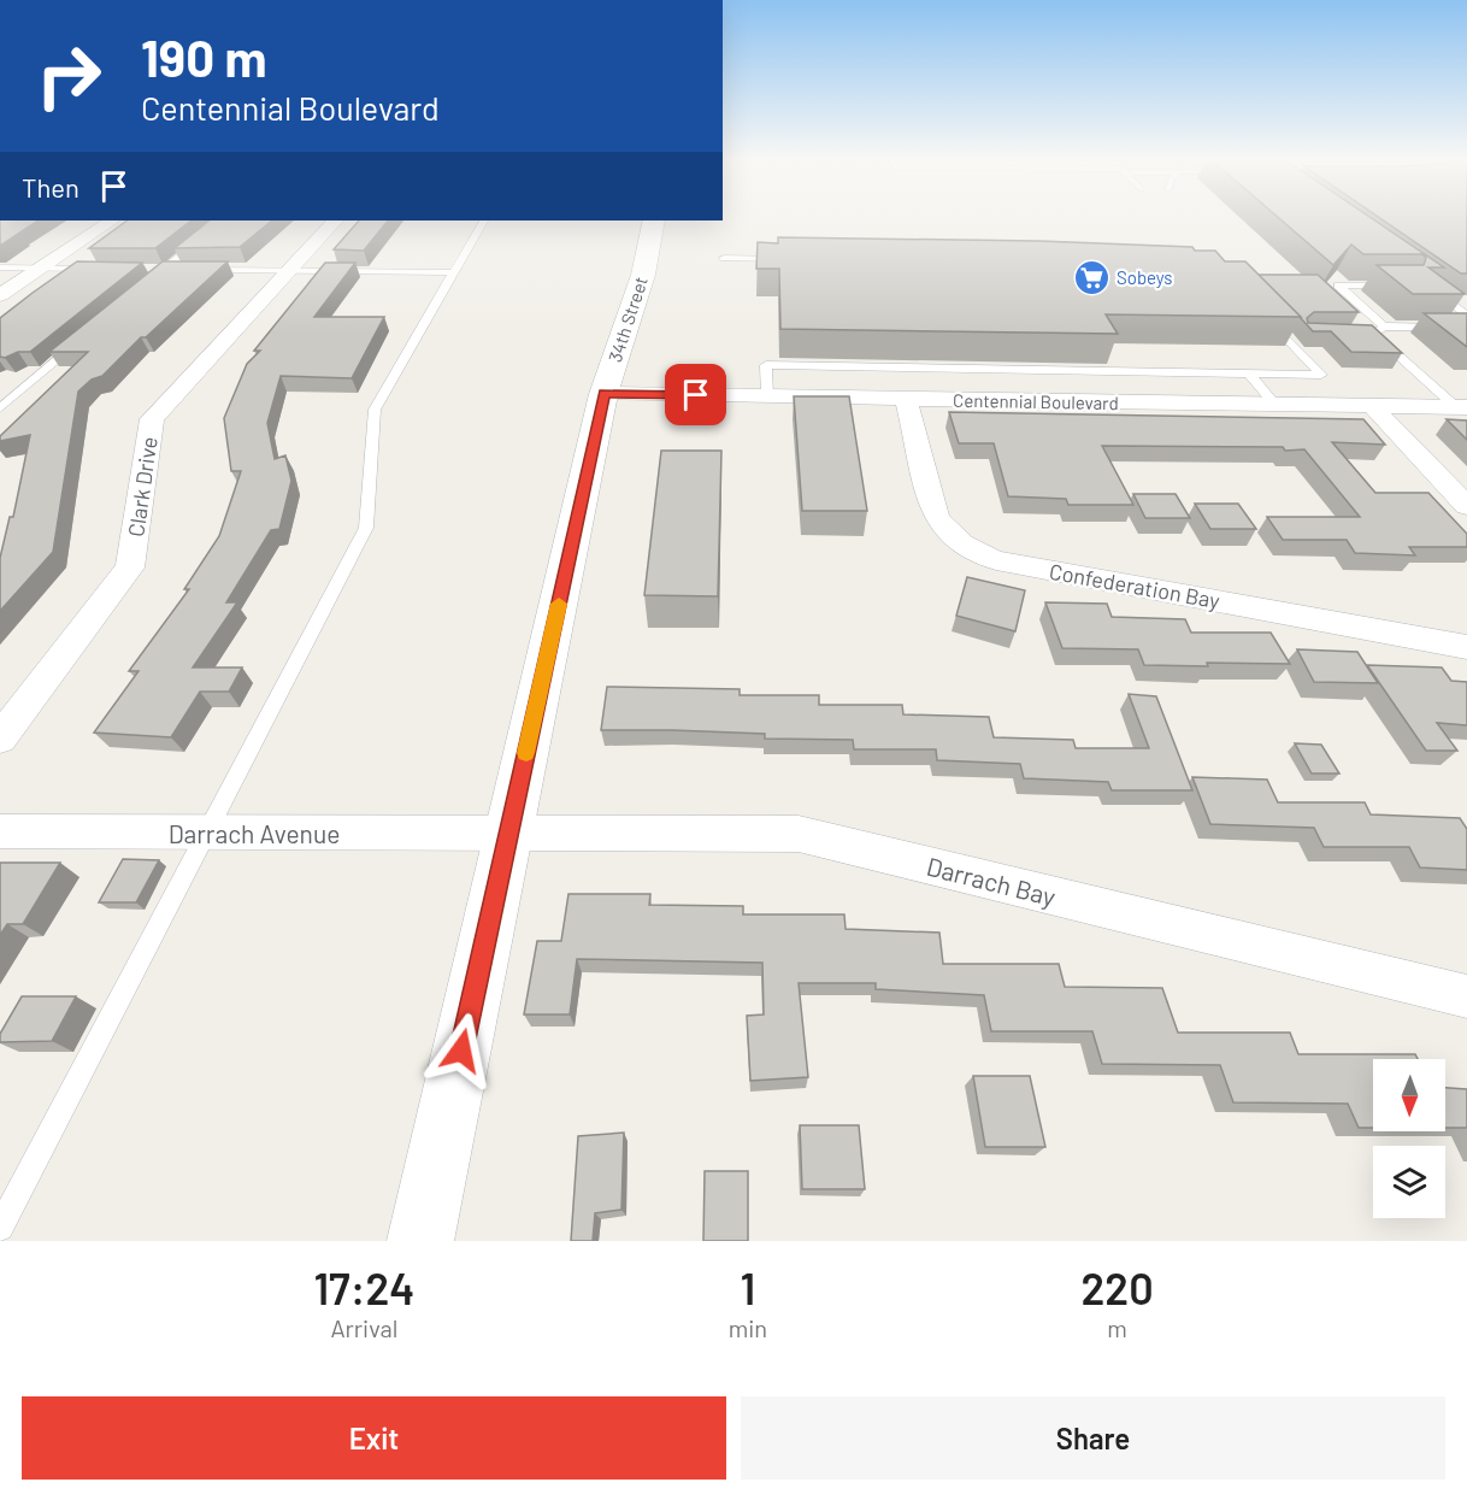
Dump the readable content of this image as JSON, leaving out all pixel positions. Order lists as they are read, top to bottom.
{
  "streets": {
    "street": [
      "34th Street",
      "Centennial Boulevard",
      "Clark Drive",
      "Confederation Bay",
      "Darrach Avenue",
      "Darrach Bay"
    ]
  },
  "crossings": [
    ["34th Street", "Centennial Boulevard"],
    ["34th Street", "Darrach Avenue"],
    ["34th Street", "Darrach Bay"],
    ["Centennial Boulevard", "Confederation Bay"],
    ["Darrach Avenue", "Darrach Bay"]
  ],
  "places": {
    "supermarket": ["Sobeys"]
  },
  "north": "bottom",
  "page": {
    "turn": ["190 m", "Centennial Boulevard"],
    "then": "Then",
    "eta": [
      "17:24",
      "Arrival",
      "1",
      "min",
      "220",
      "m"
    ],
    "buttons": ["Exit", "Share"]
  }
}
